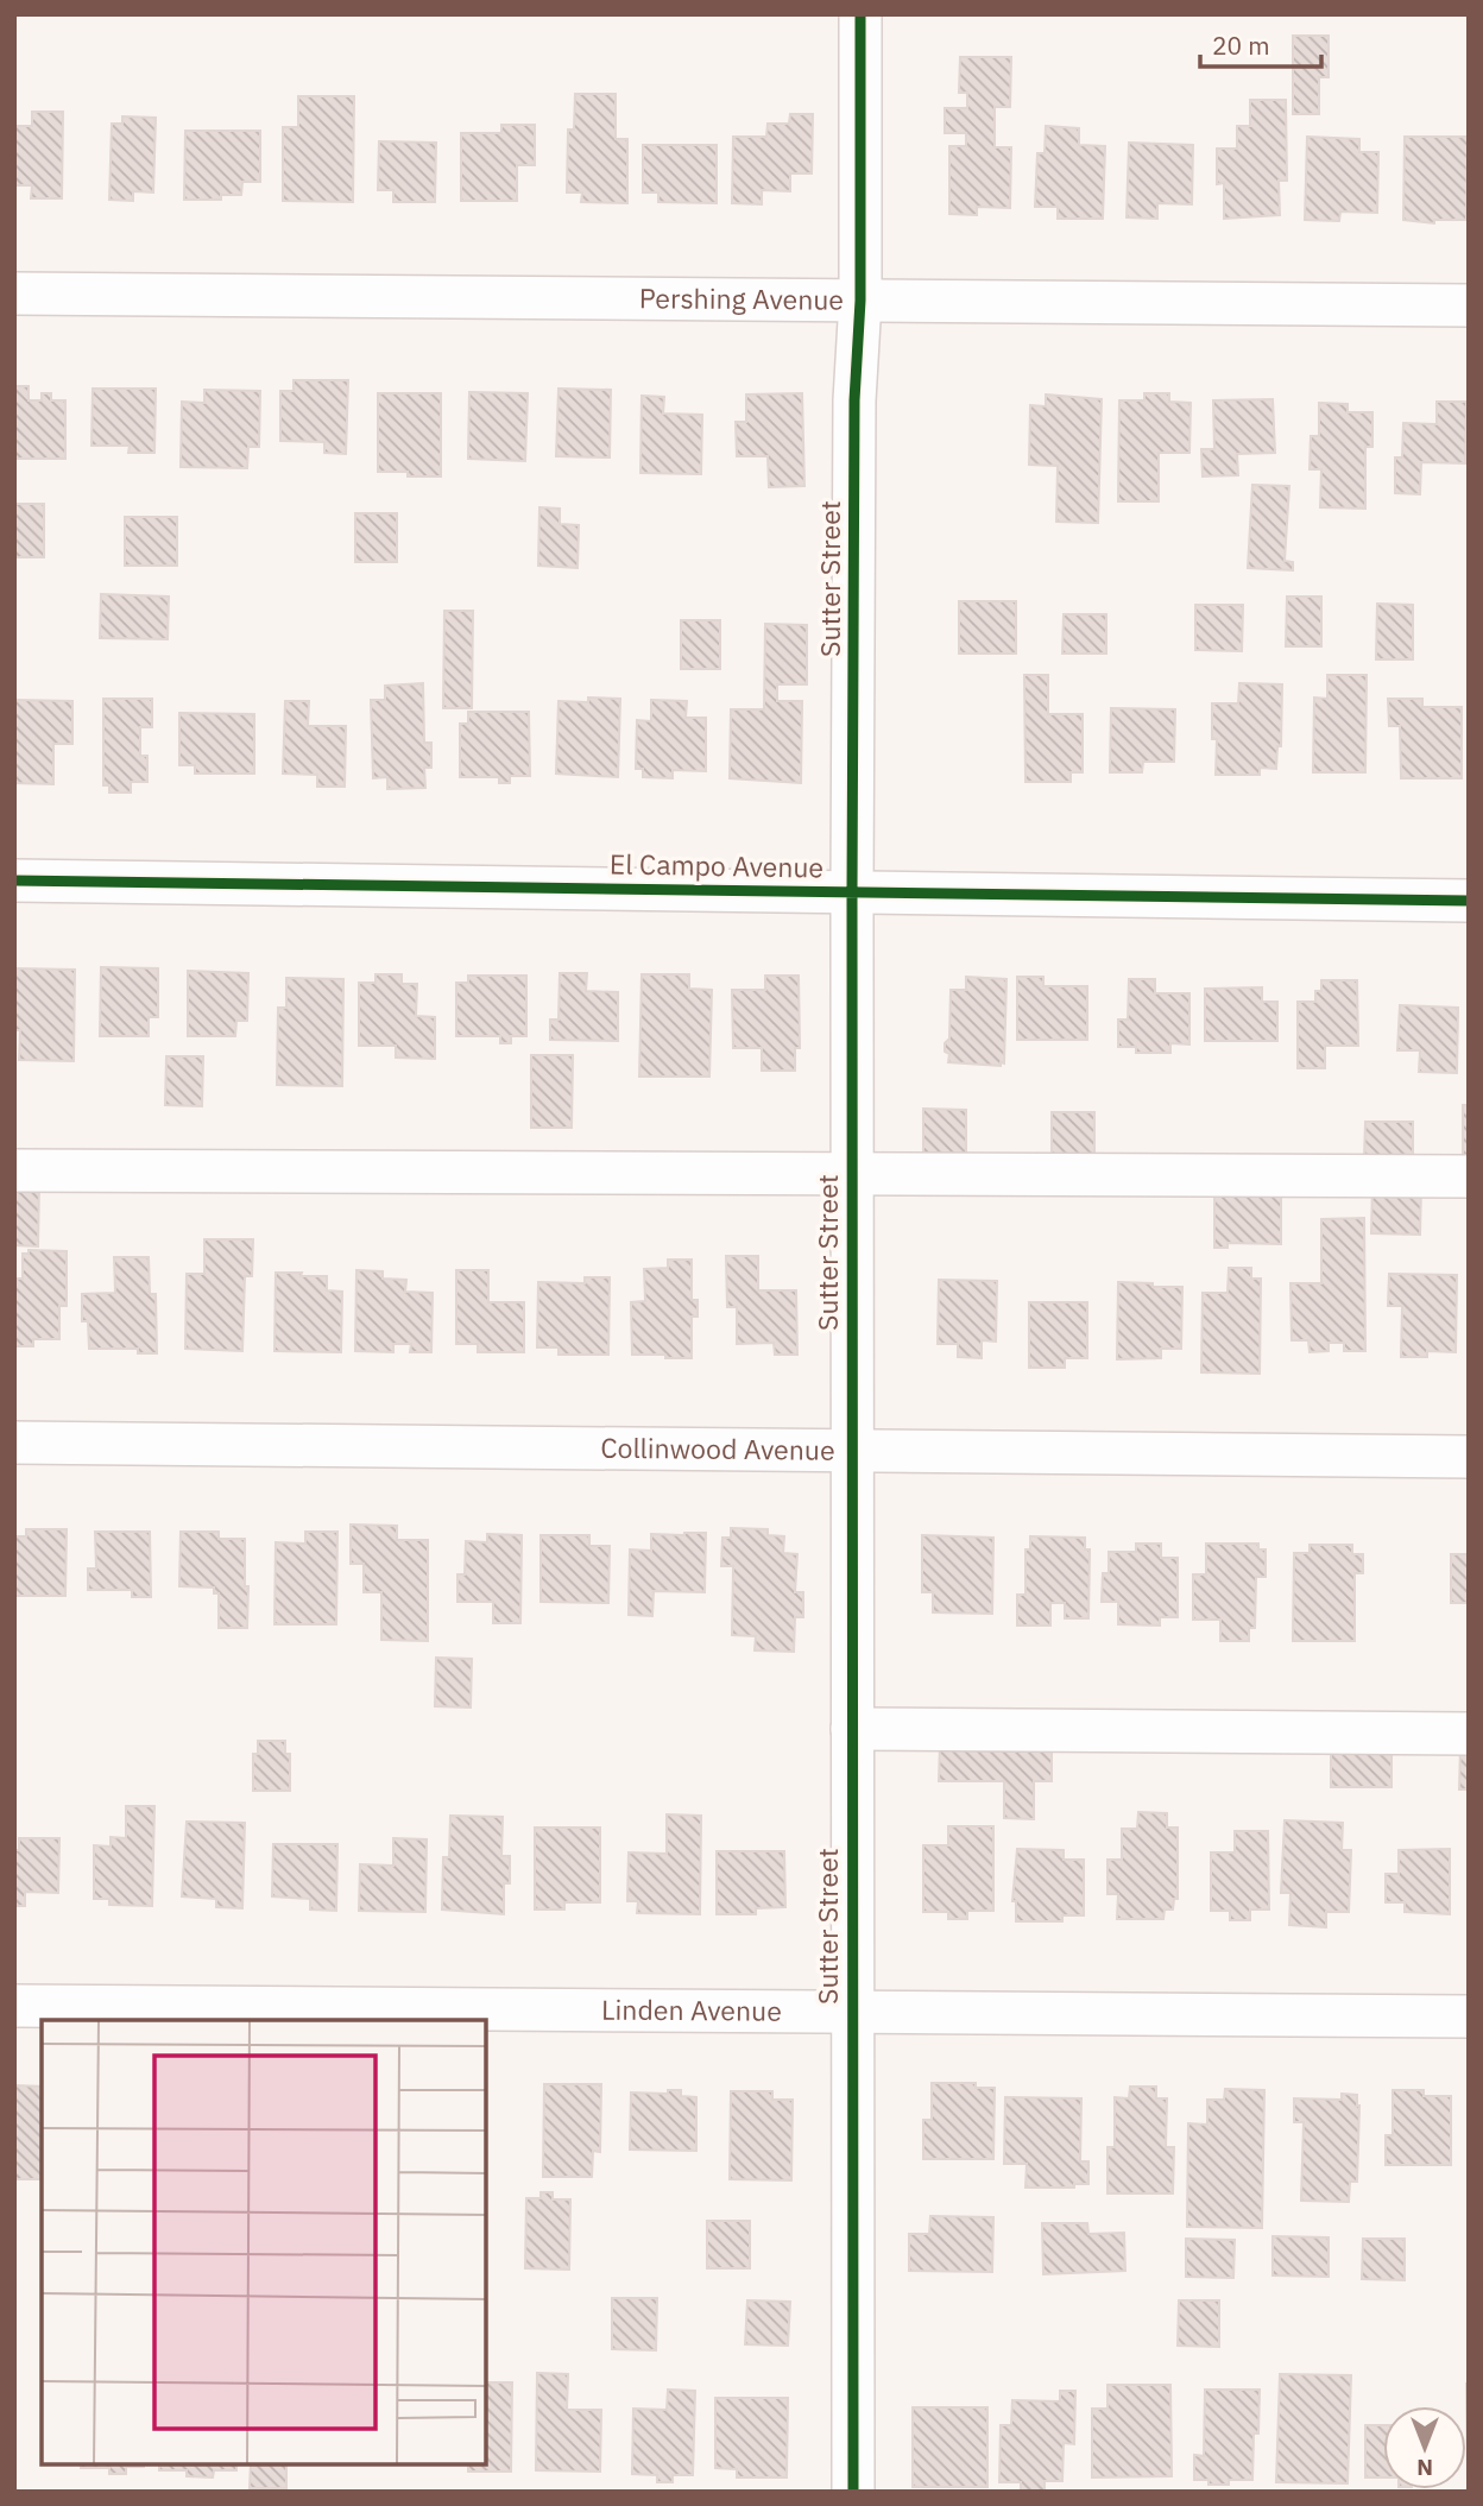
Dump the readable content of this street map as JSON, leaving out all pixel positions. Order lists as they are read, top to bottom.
{
  "streets": {
    "street": [
      "Pershing Avenue",
      "Sutter Street",
      "El Campo Avenue",
      "Collinwood Avenue",
      "Linden Avenue"
    ]
  },
  "crossings": [
    ["Pershing Avenue", "Sutter Street"],
    ["Sutter Street", "El Campo Avenue"],
    ["Sutter Street", "Collinwood Avenue"],
    ["Sutter Street", "Linden Avenue"]
  ],
  "scale_bar": "20 m",
  "north": "bottom"
}
